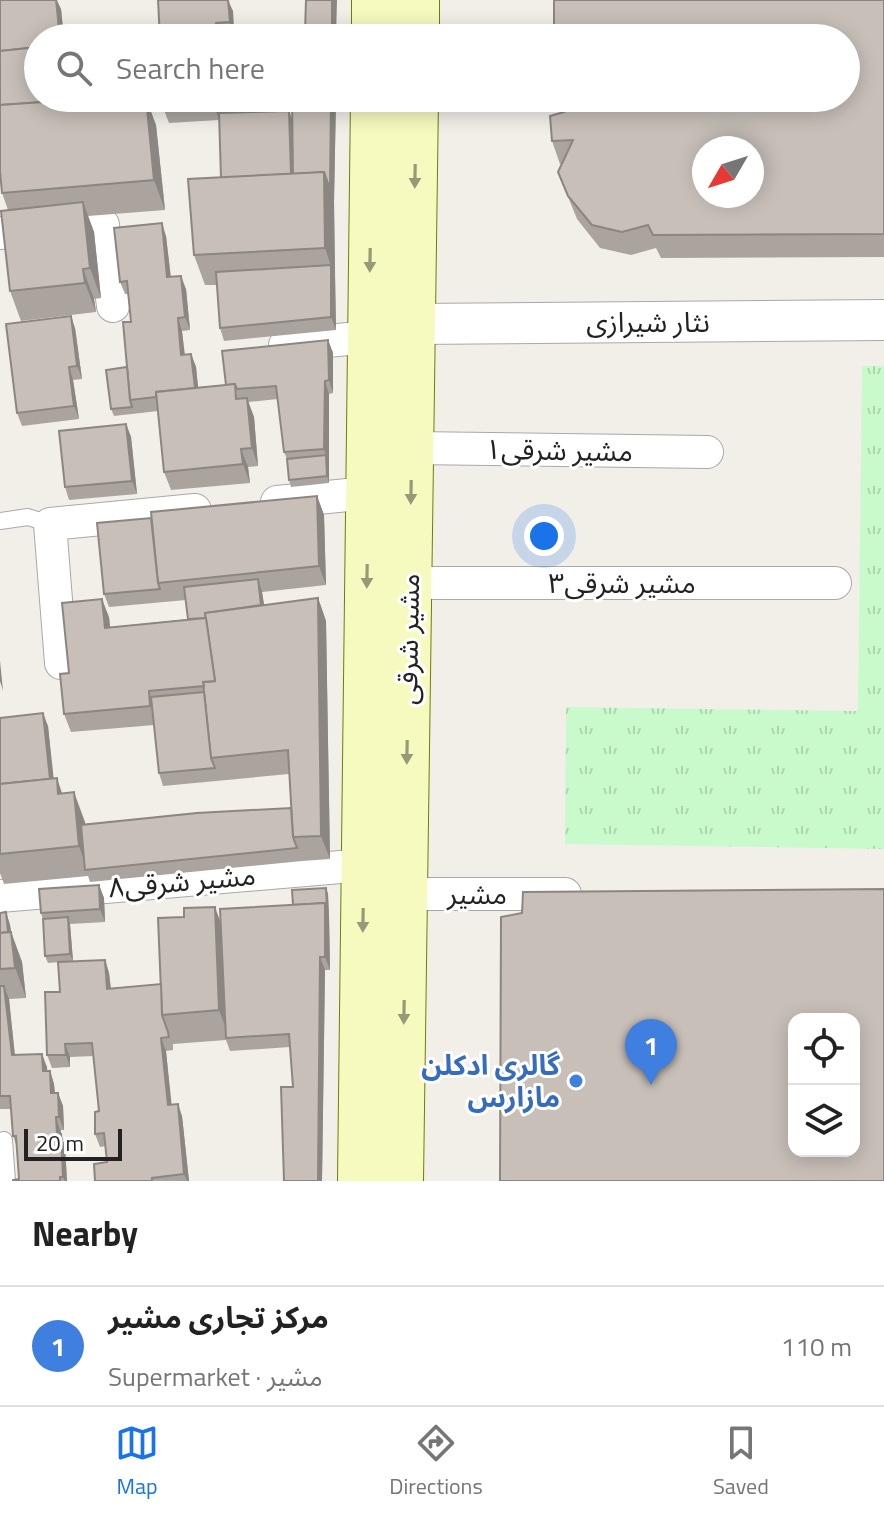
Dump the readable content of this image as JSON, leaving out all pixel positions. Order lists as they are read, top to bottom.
{
  "streets": {
    "main road": ["مشیر شرقی"],
    "street": [
      "نثار شیرازی",
      "۱مشیر شرقی",
      "۳مشیر شرقی",
      "مشیر شرقی۸",
      "مشیر"
    ]
  },
  "crossings": [
    ["نثار شیرازی", "مشیر شرقی"],
    ["۱مشیر شرقی", "مشیر شرقی"],
    ["۳مشیر شرقی", "مشیر شرقی"],
    ["مشیر شرقی", "مشیر شرقی۸"],
    ["مشیر شرقی", "مشیر"]
  ],
  "one_way": ["مشیر شرقی"],
  "places": ["گالری ادکلن مازارس"],
  "scale_bar": "20 m",
  "north": "bottom left",
  "page": {
    "search": "Search here",
    "pins": "1",
    "scale": "20 m",
    "heading": "Nearby",
    "list": [
      {
        "mark": "1",
        "name": "مرکز تجاری مشیر",
        "note": "Supermarket · مشیر",
        "value": "110 m"
      }
    ],
    "nav": ["Map", "Directions", "Saved"]
  }
}
